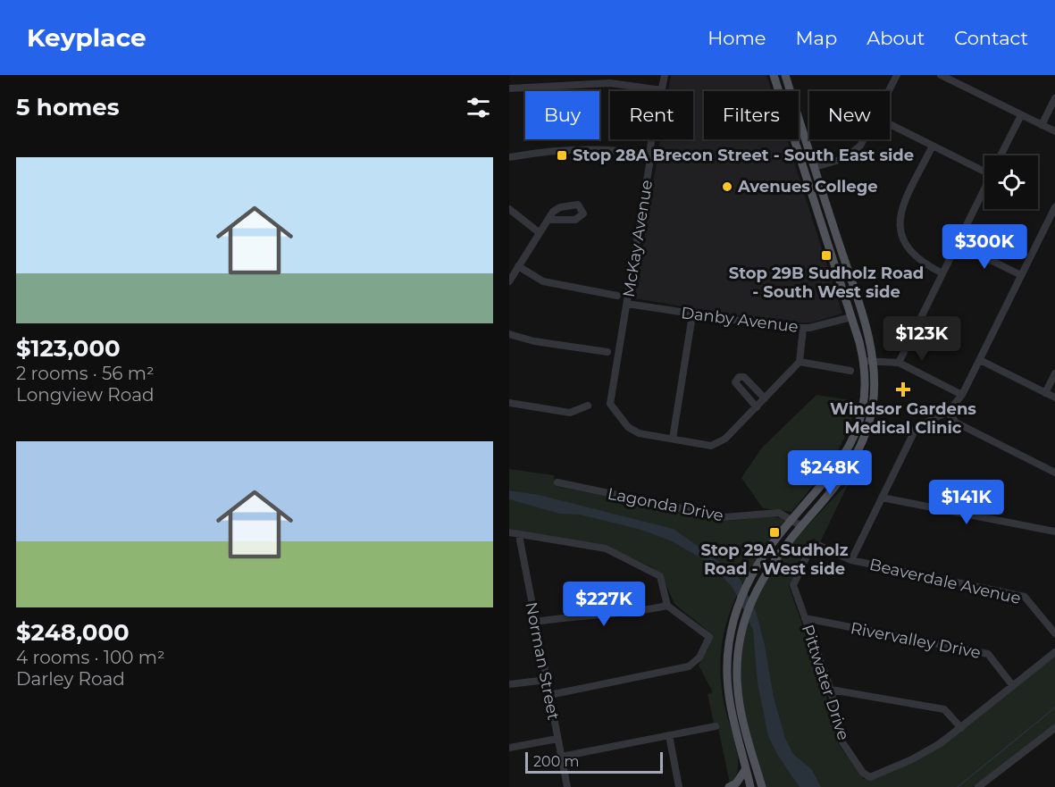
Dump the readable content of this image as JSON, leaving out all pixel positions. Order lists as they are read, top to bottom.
{
  "streets": {
    "street": [
      "McKay Avenue",
      "Danby Avenue",
      "Lagonda Drive",
      "Beaverdale Avenue",
      "Rivervalley Drive",
      "Norman Street",
      "Pittwater Drive"
    ]
  },
  "crossings": [
    ["McKay Avenue", "Danby Avenue"],
    ["Beaverdale Avenue", "Pittwater Drive"],
    ["Rivervalley Drive", "Pittwater Drive"]
  ],
  "places": {
    "transit": ["Stop 28A Brecon Street - South East side", "Stop 29B Sudholz Road - South West side", "Stop 29A Sudholz Road - West side"],
    "other": ["Avenues College"],
    "health": ["Windsor Gardens Medical Clinic"]
  },
  "scale_bar": "200 m",
  "page": {
    "header": "Keyplace",
    "nav": [
      "Home",
      "Map",
      "About",
      "Contact"
    ],
    "heading": "5 homes",
    "chip": [
      "Buy",
      "Rent",
      "Filters",
      "New"
    ],
    "list": [
      {
        "name": "$123,000",
        "note": "2 rooms · 56 m² · Longview Road"
      },
      {
        "name": "$248,000",
        "note": "4 rooms · 100 m² · Darley Road"
      }
    ],
    "price": [
      "$300K",
      "$123K",
      "$248K",
      "$141K",
      "$227K"
    ],
    "scale": "200 m"
  }
}
